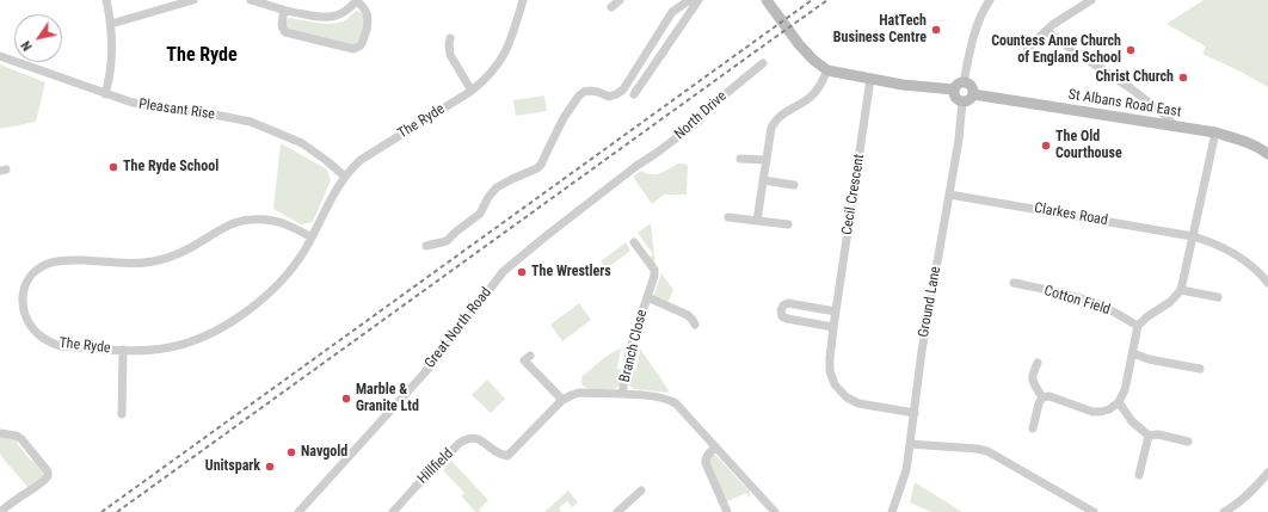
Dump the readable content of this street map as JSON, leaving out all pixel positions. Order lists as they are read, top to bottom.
{
  "streets": {
    "main road": ["St Albans Road East"],
    "street": [
      "Pleasant Rise",
      "North Drive",
      "The Ryde",
      "Cecil Crescent",
      "Clarkes Road",
      "Cotton Field",
      "Ground Lane",
      "Great North Road",
      "Branch Close",
      "Hillfield"
    ]
  },
  "crossings": [
    ["St Albans Road East", "Ground Lane"],
    ["Pleasant Rise", "The Ryde"],
    ["North Drive", "Great North Road"],
    ["Cecil Crescent", "Ground Lane"],
    ["Clarkes Road", "Ground Lane"]
  ],
  "districts": ["The Ryde"],
  "places": [
    "HatTech Business Centre",
    "Countess Anne Church of England School",
    "Christ Church",
    "The Old Courthouse",
    "The Ryde School",
    "The Wrestlers",
    "Marble & Granite Ltd",
    "Navgold",
    "Unitspark"
  ],
  "north": "bottom left"
}
